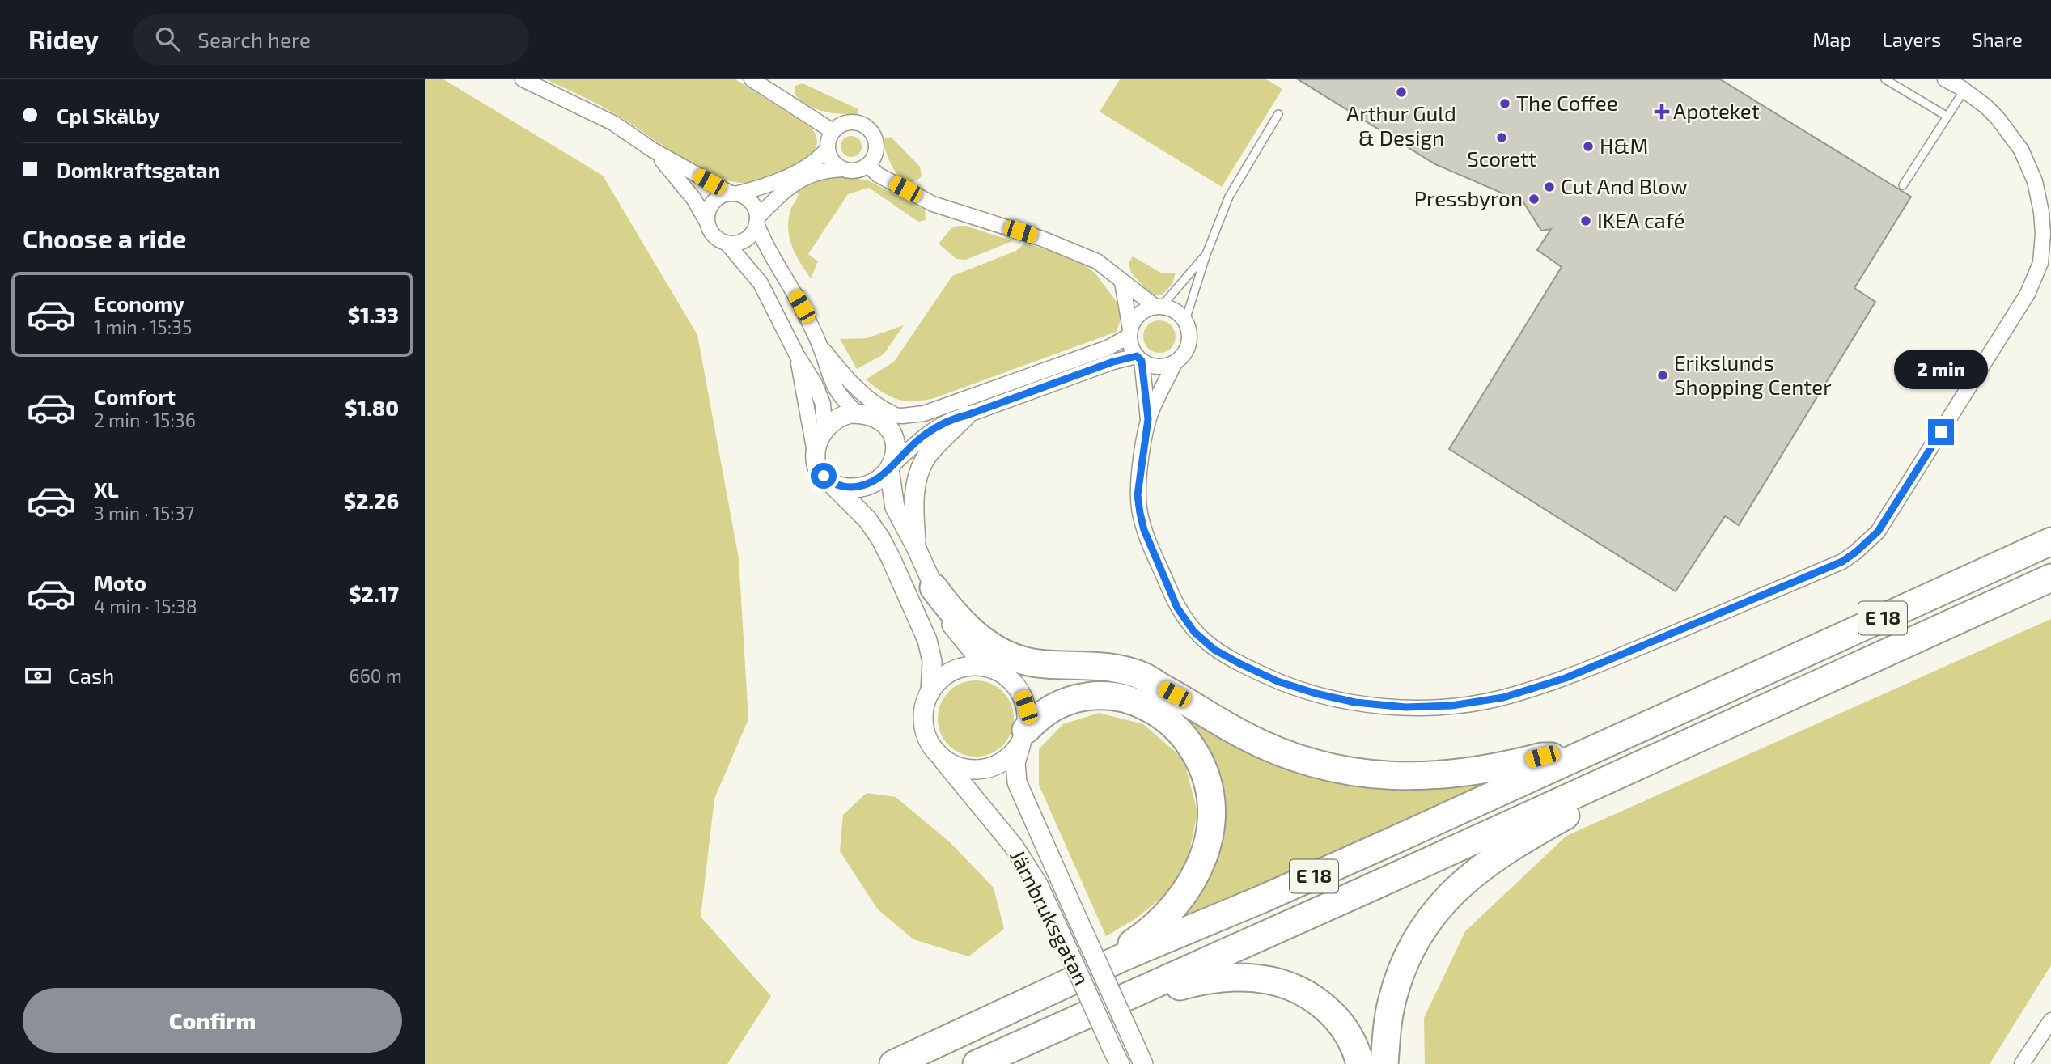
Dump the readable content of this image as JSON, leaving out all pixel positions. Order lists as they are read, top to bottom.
{
  "streets": {
    "highway": ["E 18"],
    "street": ["Järnbruksgatan"]
  },
  "crossings": [
    ["E 18", "Järnbruksgatan"]
  ],
  "places": {
    "other": [
      "Arthur Guld & Design",
      "The Coffee",
      "Scorett",
      "H&M",
      "Cut And Blow",
      "Pressbyron",
      "IKEA café",
      "Erikslunds Shopping Center"
    ],
    "health": ["Apoteket"]
  },
  "page": {
    "header": "Ridey",
    "search": "Search here",
    "nav": ["Map", "Layers", "Share"],
    "banner": ["Cpl Skälby", "Domkraftsgatan"],
    "heading": "Choose a ride",
    "list": [
      {
        "name": "Economy",
        "note": "1 min · 15:35",
        "value": "$1.33"
      },
      {
        "name": "Comfort",
        "note": "2 min · 15:36",
        "value": "$1.80"
      },
      {
        "name": "XL",
        "note": "3 min · 15:37",
        "value": "$2.26"
      },
      {
        "name": "Moto",
        "note": "4 min · 15:38",
        "value": "$2.17"
      }
    ],
    "bubble": "2 min",
    "pay": ["Cash", "660 m"],
    "buttons": "Confirm"
  }
}
